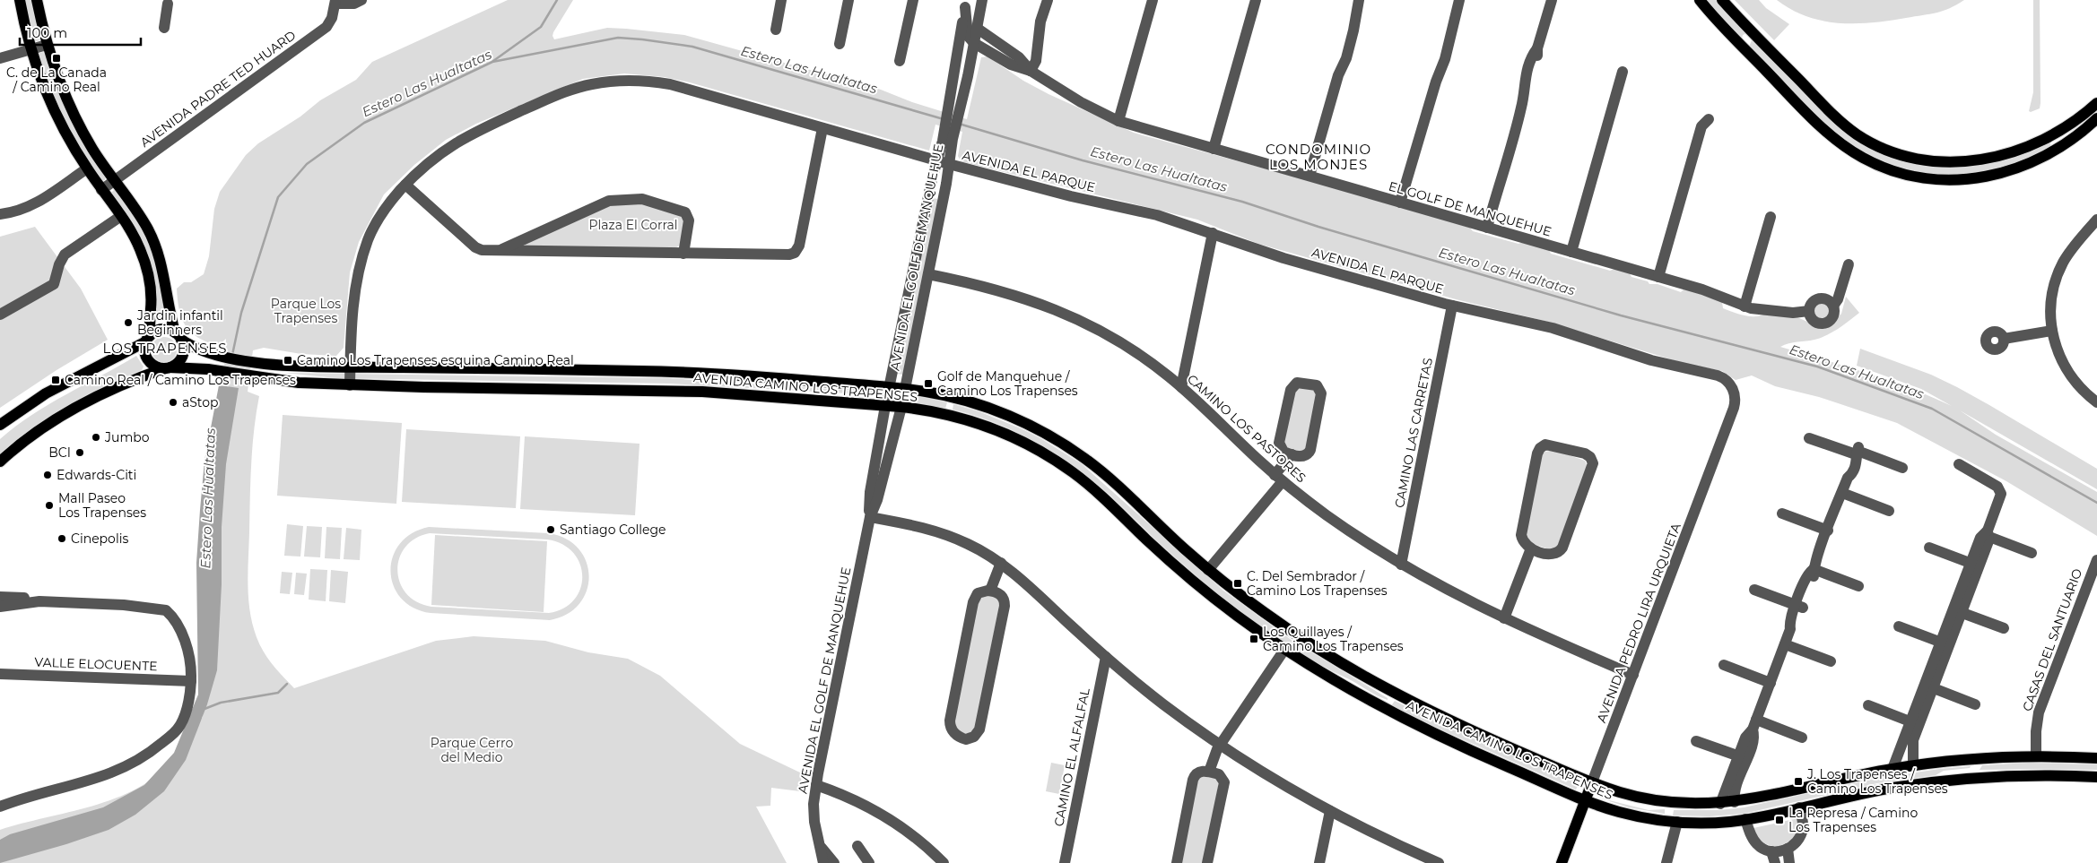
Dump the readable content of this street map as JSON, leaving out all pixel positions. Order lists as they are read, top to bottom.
{
  "streets": {
    "main road": ["AVENIDA CAMINO LOS TRAPENSES", "AVENIDA PEDRO LIRA URQUIETA"],
    "street": [
      "AVENIDA PADRE TED HUARD",
      "AVENIDA EL PARQUE",
      "EL GOLF DE MANQUEHUE",
      "AVENIDA EL GOLF DE MANQUEHUE",
      "CAMINO LOS PASTORES",
      "CAMINO LAS CARRETAS",
      "CASAS DEL SANTUARIO",
      "VALLE ELOCUENTE",
      "CAMINO EL ALFALFAL"
    ]
  },
  "crossings": [
    ["AVENIDA EL PARQUE", "AVENIDA EL GOLF DE MANQUEHUE"],
    ["AVENIDA EL PARQUE", "AVENIDA CAMINO LOS TRAPENSES"],
    ["AVENIDA EL PARQUE", "CAMINO LAS CARRETAS"],
    ["AVENIDA EL PARQUE", "AVENIDA PEDRO LIRA URQUIETA"],
    ["EL GOLF DE MANQUEHUE", "AVENIDA EL GOLF DE MANQUEHUE"],
    ["AVENIDA EL GOLF DE MANQUEHUE", "AVENIDA CAMINO LOS TRAPENSES"],
    ["AVENIDA EL GOLF DE MANQUEHUE", "CAMINO LOS PASTORES"],
    ["AVENIDA CAMINO LOS TRAPENSES", "AVENIDA PEDRO LIRA URQUIETA"],
    ["AVENIDA CAMINO LOS TRAPENSES", "CASAS DEL SANTUARIO"],
    ["CAMINO LOS PASTORES", "CAMINO LAS CARRETAS"],
    ["CAMINO LOS PASTORES", "AVENIDA PEDRO LIRA URQUIETA"]
  ],
  "districts": ["CONDOMINIO LOS MONJES", "LOS TRAPENSES"],
  "water": ["Estero Las Hualtatas"],
  "parks": ["Plaza El Corral", "Parque Los Trapenses", "Parque Cerro del Medio"],
  "places": {
    "transit": [
      "C. de La Canada / Camino Real",
      "Camino Los Trapenses esquina Camino Real",
      "Camino Real / Camino Los Trapenses",
      "Golf de Manquehue / Camino Los Trapenses",
      "C. Del Sembrador / Camino Los Trapenses",
      "Los Quillayes / Camino Los Trapenses",
      "J. Los Trapenses / Camino Los Trapenses",
      "La Represa / Camino Los Trapenses"
    ],
    "other": [
      "Jardin infantil Beginners",
      "aStop",
      "Jumbo",
      "BCI",
      "Edwards-Citi",
      "Mall Paseo Los Trapenses",
      "Santiago College",
      "Cinepolis"
    ]
  },
  "scale_bar": "100 m"
}
